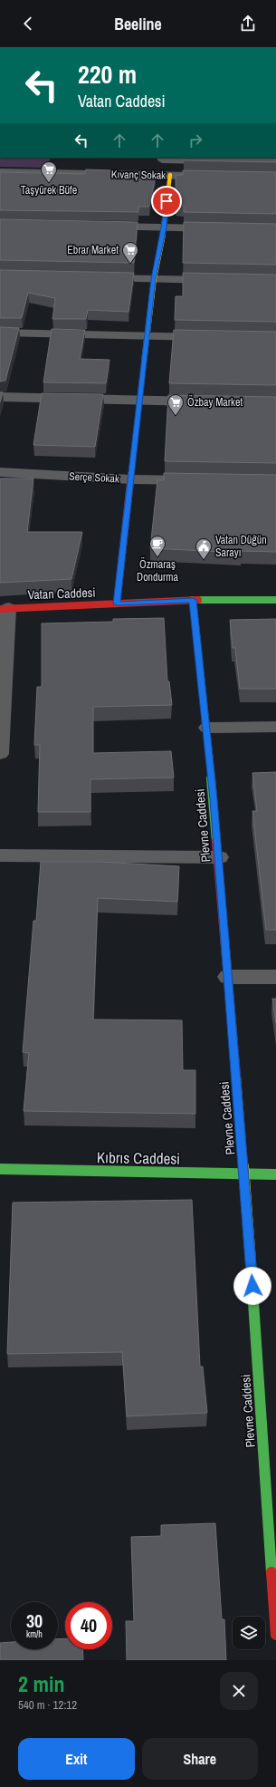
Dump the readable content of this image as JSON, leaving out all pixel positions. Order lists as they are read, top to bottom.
{
  "streets": {
    "street": [
      "Kıvanç Sokak",
      "Serçe Sokak",
      "Vatan Caddesi",
      "Plevne Caddesi",
      "Kıbrıs Caddesi"
    ]
  },
  "crossings": [
    ["Vatan Caddesi", "Plevne Caddesi"],
    ["Plevne Caddesi", "Kıbrıs Caddesi"]
  ],
  "places": {
    "supermarket": ["Taşyürek Büfe", "Ebrar Market", "Özbay Market"],
    "cafe": ["Özmaraş Dondurma"],
    "public building": ["Vatan Düğün Sarayı"]
  },
  "page": {
    "header": "Beeline",
    "turn": ["220 m", "Vatan Caddesi"],
    "speed": "30 km/h",
    "limit": "40",
    "heading": ["2 min", "540 m · 12:12"],
    "buttons": ["Exit", "Share"]
  }
}
